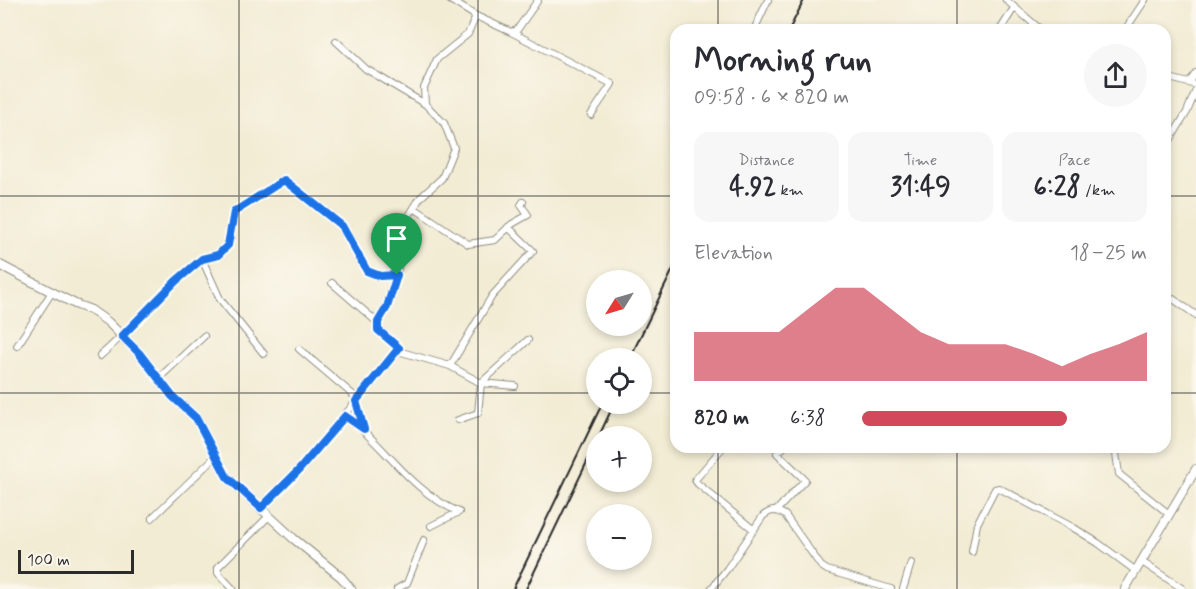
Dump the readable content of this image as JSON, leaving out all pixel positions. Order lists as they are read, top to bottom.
{
  "scale_bar": "100 m",
  "north": "bottom left",
  "page": {
    "heading": ["Morning run", "09:58 · 6 × 820 m"],
    "stats": [
      ["Distance", "4.92 km"],
      ["Time", "31:49"],
      ["Pace", "6:28 /km"]
    ],
    "chart": ["Elevation", "18–25 m"],
    "map_buttons": ["+", "−"],
    "list": [
      {
        "name": "820 m",
        "note": "6:38"
      }
    ],
    "scale": "100 m"
  }
}
